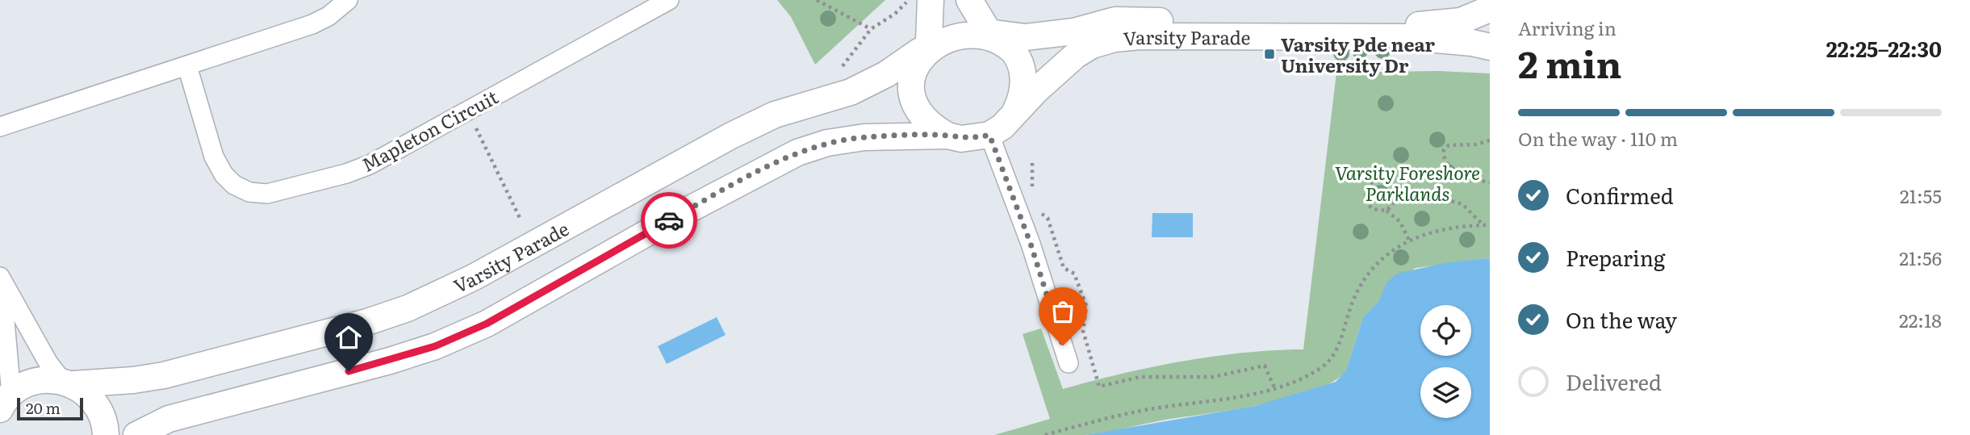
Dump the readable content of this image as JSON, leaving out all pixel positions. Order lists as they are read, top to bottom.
{
  "streets": {
    "street": ["Varsity Parade", "Mapleton Circuit"]
  },
  "parks": ["Varsity Foreshore Parklands"],
  "places": {
    "transit": ["Varsity Pde near University Dr"]
  },
  "scale_bar": "20 m",
  "page": {
    "heading": ["2 min", "Arriving in", "22:25–22:30"],
    "bar": "On the way · 110 m",
    "list": [
      ["Confirmed", "21:55"],
      ["Preparing", "21:56"],
      ["On the way", "22:18"],
      "Delivered"
    ],
    "scale": "20 m"
  }
}
